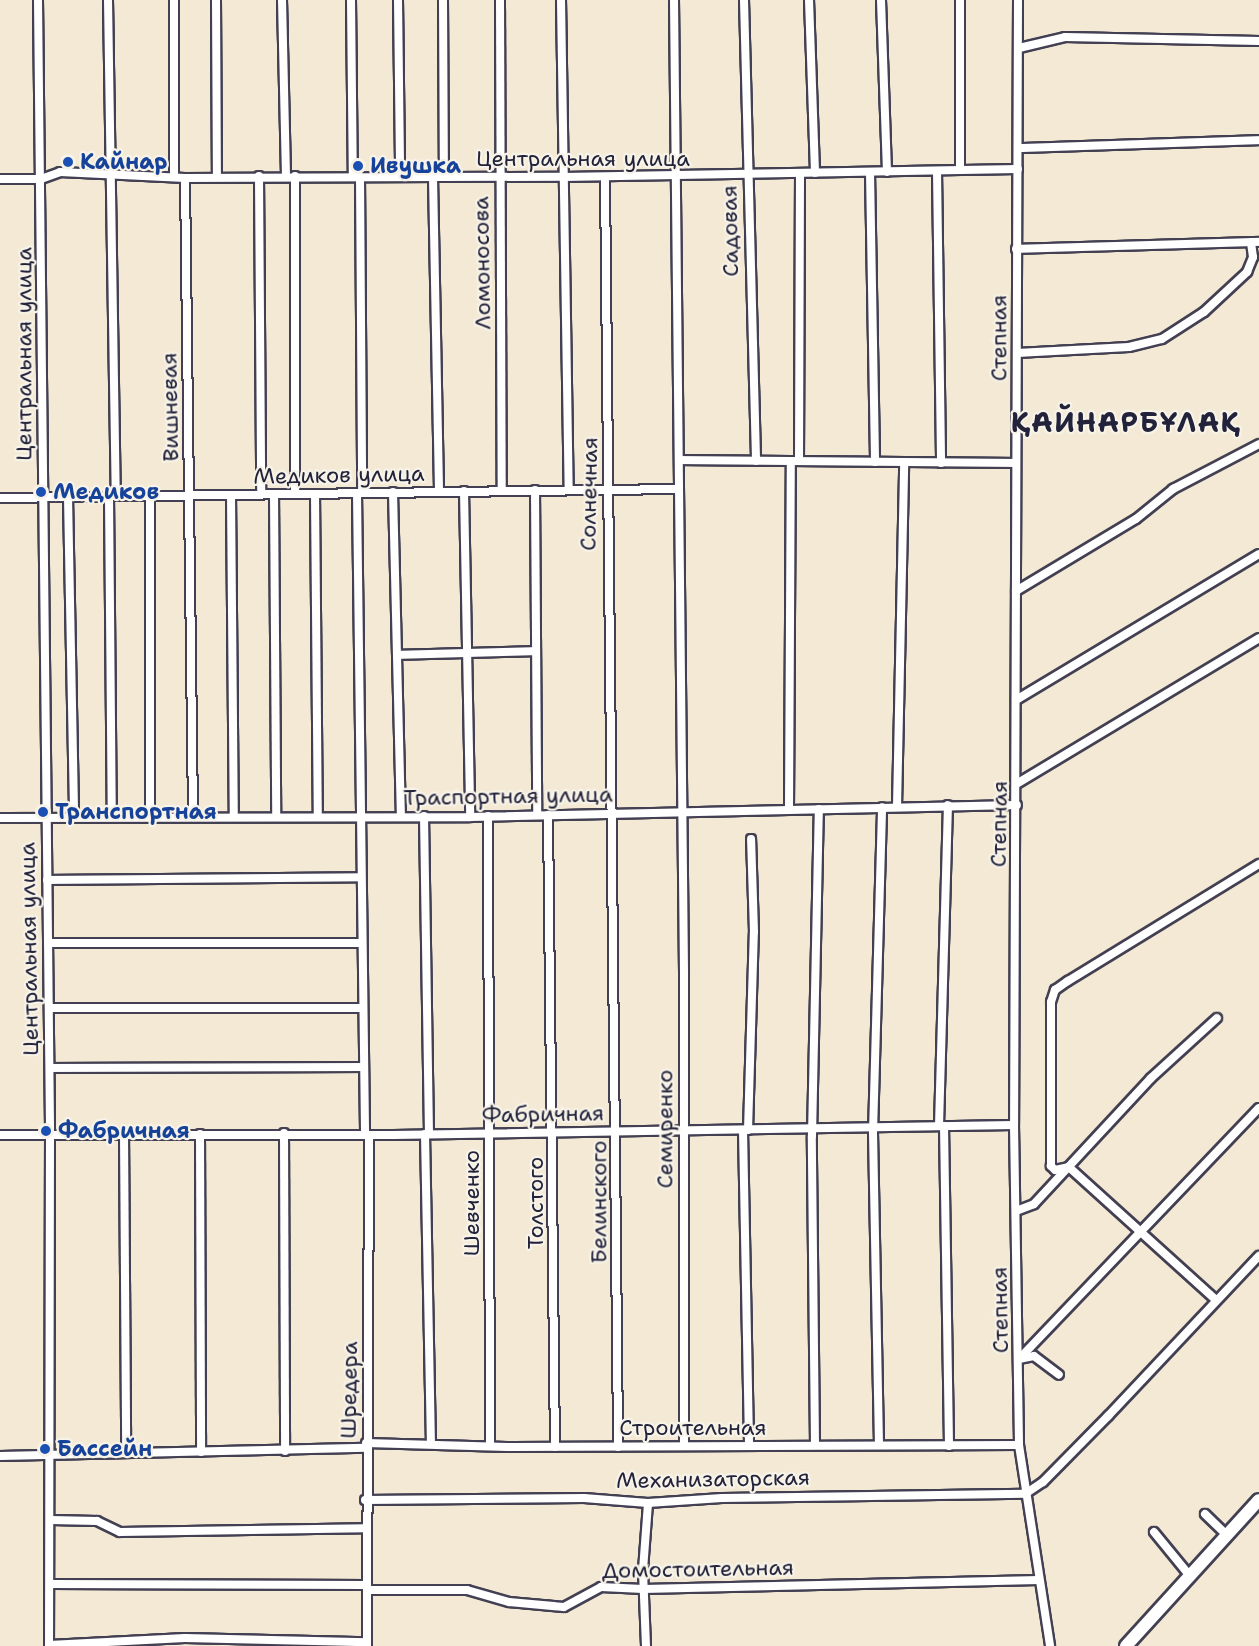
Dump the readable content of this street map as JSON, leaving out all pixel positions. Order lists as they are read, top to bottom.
{
  "streets": {
    "street": [
      "Центральная улица",
      "Садовая",
      "Ломоносова",
      "Степная",
      "Вишневая",
      "Медиков улица",
      "Солнечная",
      "Траспортная улица",
      "Фабричная",
      "Семиренко",
      "Белинского",
      "Шевченко",
      "Толстого",
      "Шредера",
      "Строительная",
      "Механизаторская",
      "Домостоительная"
    ]
  },
  "crossings": [
    ["Центральная улица", "Садовая"],
    ["Центральная улица", "Ломоносова"],
    ["Центральная улица", "Степная"],
    ["Центральная улица", "Вишневая"],
    ["Центральная улица", "Медиков улица"],
    ["Центральная улица", "Солнечная"],
    ["Центральная улица", "Траспортная улица"],
    ["Центральная улица", "Фабричная"],
    ["Центральная улица", "Семиренко"],
    ["Центральная улица", "Строительная"],
    ["Центральная улица", "Домостоительная"],
    ["Ломоносова", "Медиков улица"],
    ["Степная", "Траспортная улица"],
    ["Степная", "Фабричная"],
    ["Степная", "Строительная"],
    ["Степная", "Механизаторская"],
    ["Степная", "Домостоительная"],
    ["Вишневая", "Медиков улица"],
    ["Вишневая", "Траспортная улица"],
    ["Медиков улица", "Солнечная"],
    ["Медиков улица", "Семиренко"],
    ["Медиков улица", "Шредера"],
    ["Солнечная", "Траспортная улица"],
    ["Солнечная", "Белинского"],
    ["Траспортная улица", "Семиренко"],
    ["Траспортная улица", "Белинского"],
    ["Траспортная улица", "Шевченко"],
    ["Траспортная улица", "Толстого"],
    ["Траспортная улица", "Шредера"],
    ["Фабричная", "Семиренко"],
    ["Фабричная", "Белинского"],
    ["Фабричная", "Шевченко"],
    ["Фабричная", "Толстого"],
    ["Фабричная", "Шредера"],
    ["Семиренко", "Строительная"],
    ["Белинского", "Строительная"],
    ["Шевченко", "Строительная"],
    ["Толстого", "Строительная"],
    ["Шредера", "Строительная"],
    ["Шредера", "Механизаторская"],
    ["Шредера", "Домостоительная"]
  ],
  "districts": ["ҚАЙНАРБҰЛАҚ"],
  "places": [
    "Кайнар",
    "Ивушка",
    "Медиков",
    "Транспортная",
    "Фабричная",
    "Бассейн"
  ]
}
